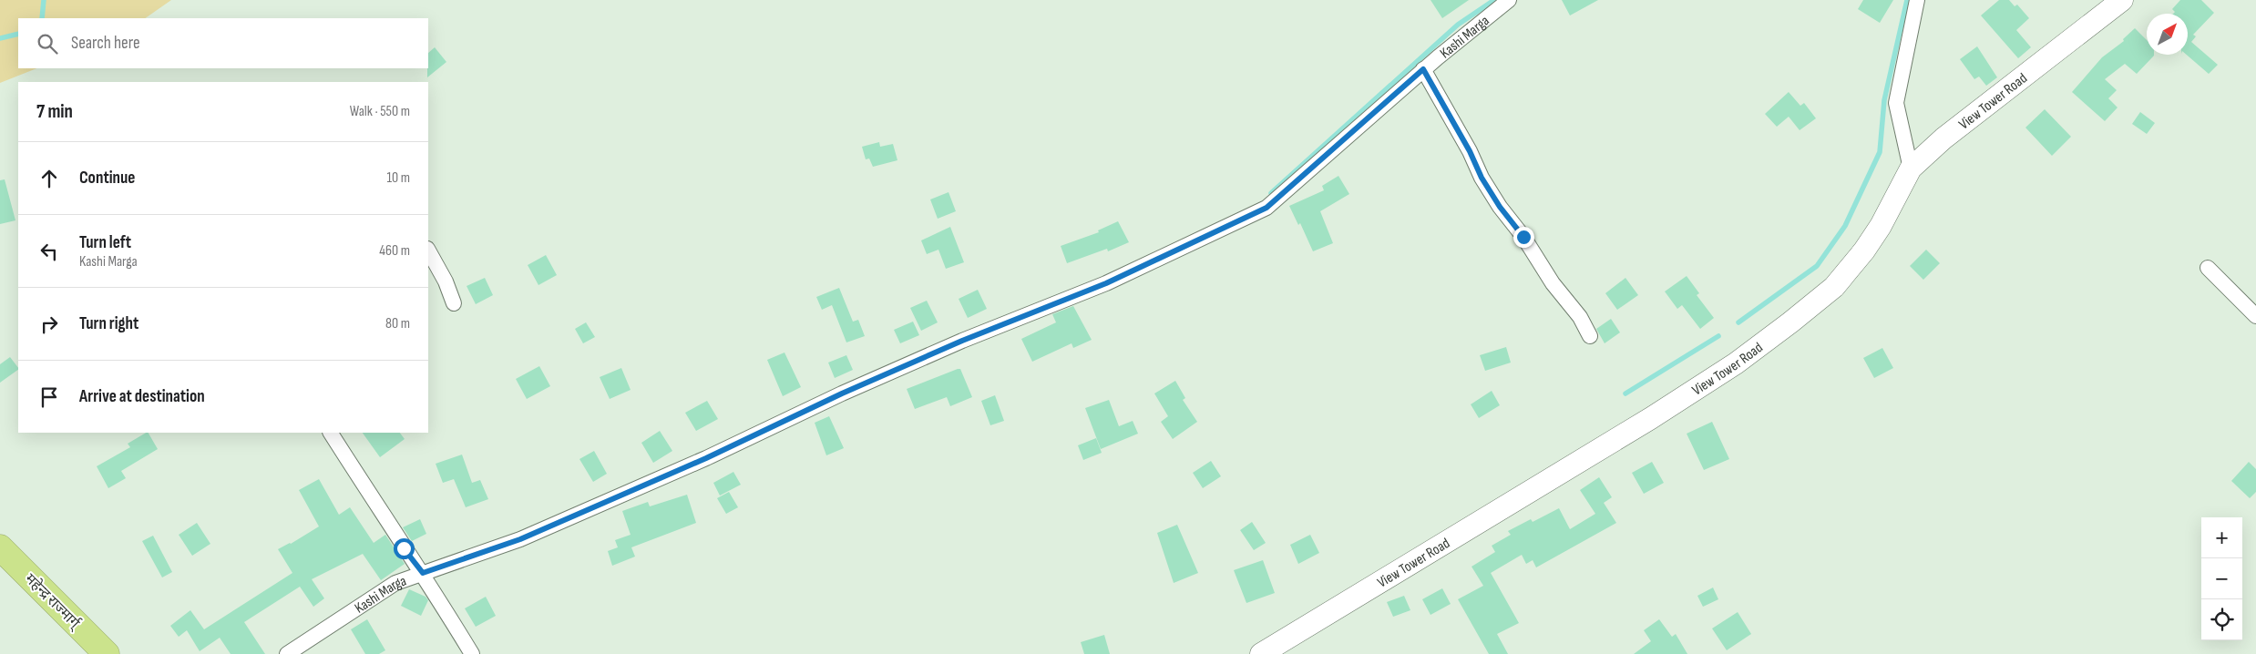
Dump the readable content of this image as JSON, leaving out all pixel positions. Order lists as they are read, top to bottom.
{
  "streets": {
    "highway": ["महेन्द्र राज्मार्ग्"],
    "street": ["Kashi Marga", "View Tower Road"]
  },
  "north": "top right",
  "page": {
    "search": "Search here",
    "heading": ["7 min", "Walk · 550 m"],
    "list": [
      ["Continue", "10 m"],
      ["Turn left", "Kashi Marga", "460 m"],
      ["Turn right", "80 m"],
      "Arrive at destination"
    ],
    "map_buttons": ["+", "−"]
  }
}
